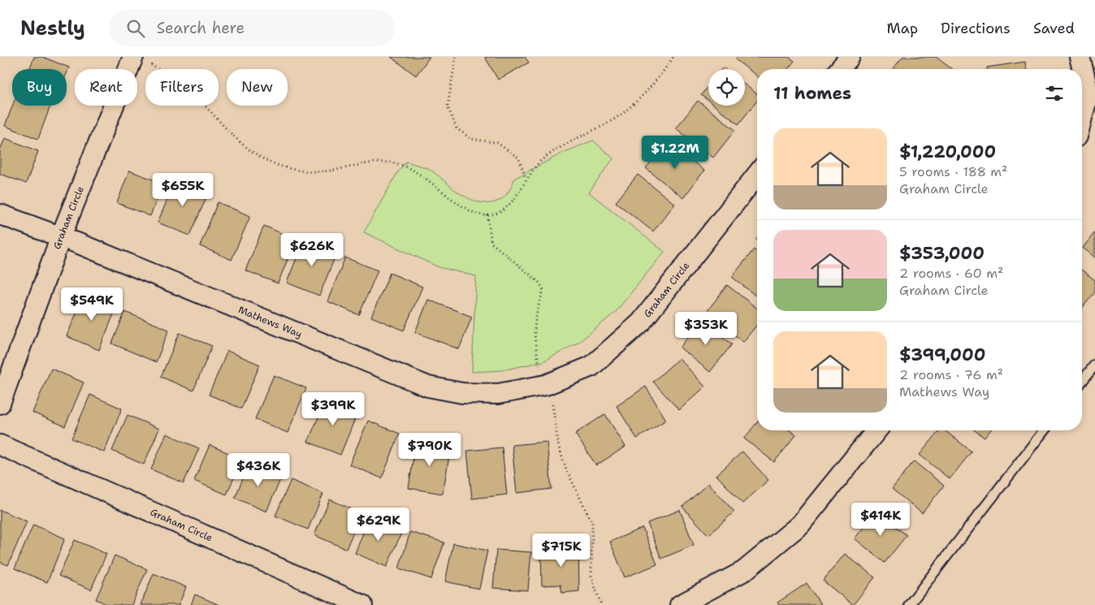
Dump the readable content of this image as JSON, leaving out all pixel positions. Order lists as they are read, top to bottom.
{
  "streets": {
    "street": ["Graham Circle", "Mathews Way"]
  },
  "crossings": [
    ["Graham Circle", "Mathews Way"]
  ],
  "page": {
    "header": "Nestly",
    "search": "Search here",
    "nav": ["Map", "Directions", "Saved"],
    "chip": [
      "Buy",
      "Rent",
      "Filters",
      "New"
    ],
    "heading": "11 homes",
    "list": [
      {
        "name": "$1,220,000",
        "note": "5 rooms · 188 m² · Graham Circle"
      },
      {
        "name": "$353,000",
        "note": "2 rooms · 60 m² · Graham Circle"
      },
      {
        "name": "$399,000",
        "note": "2 rooms · 76 m² · Mathews Way"
      }
    ],
    "price": [
      "$1.22M",
      "$655K",
      "$626K",
      "$549K",
      "$353K",
      "$399K",
      "$790K",
      "$436K",
      "$414K",
      "$629K",
      "$715K"
    ]
  }
}
